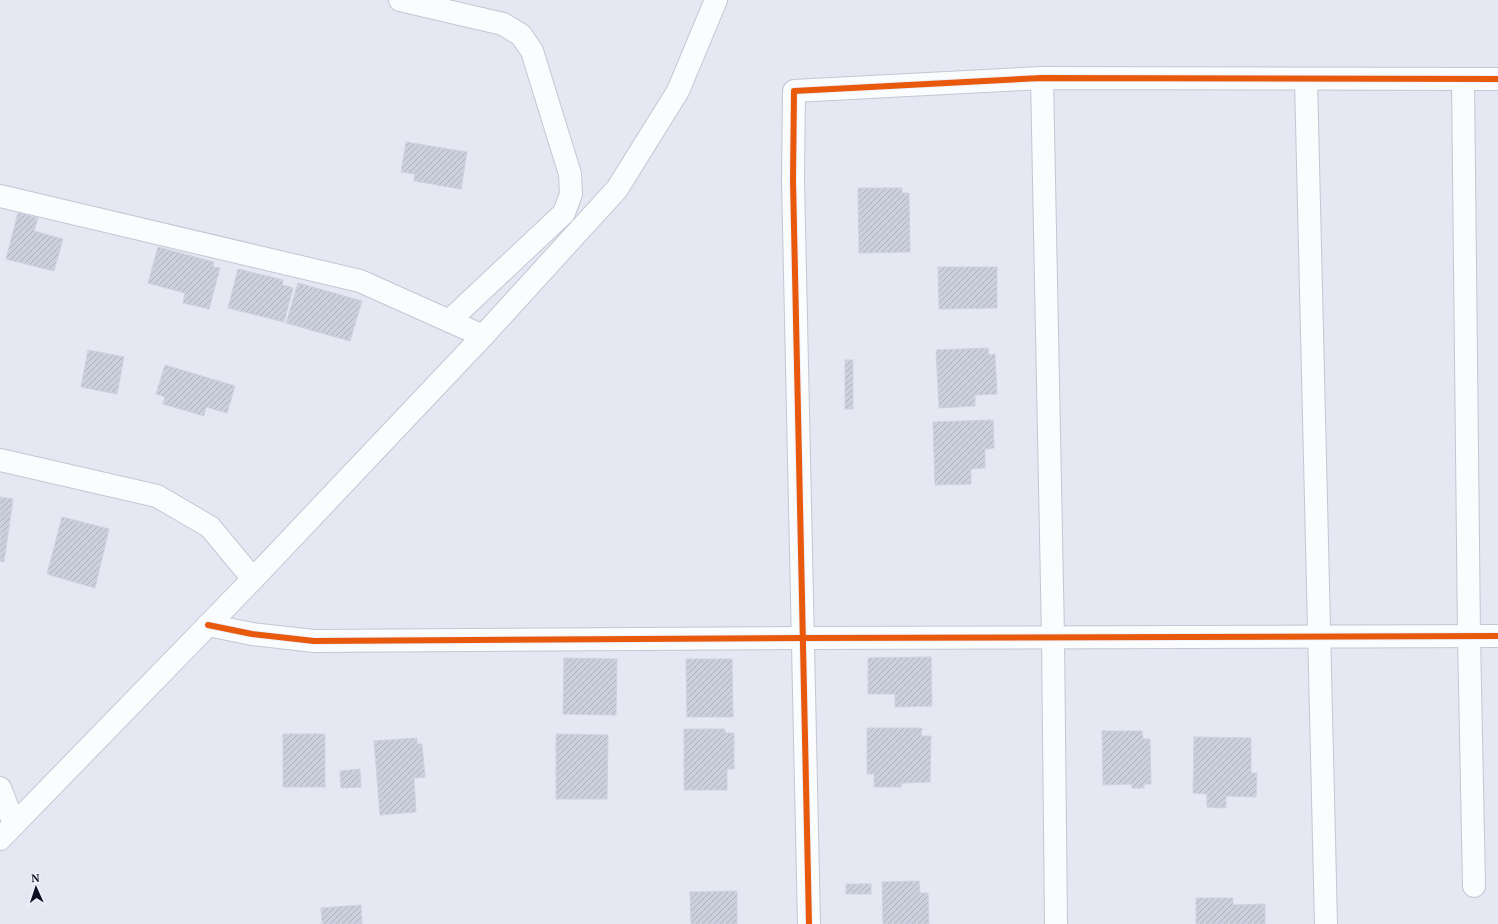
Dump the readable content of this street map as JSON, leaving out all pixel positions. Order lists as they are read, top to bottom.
{
  "north": "top"
}
